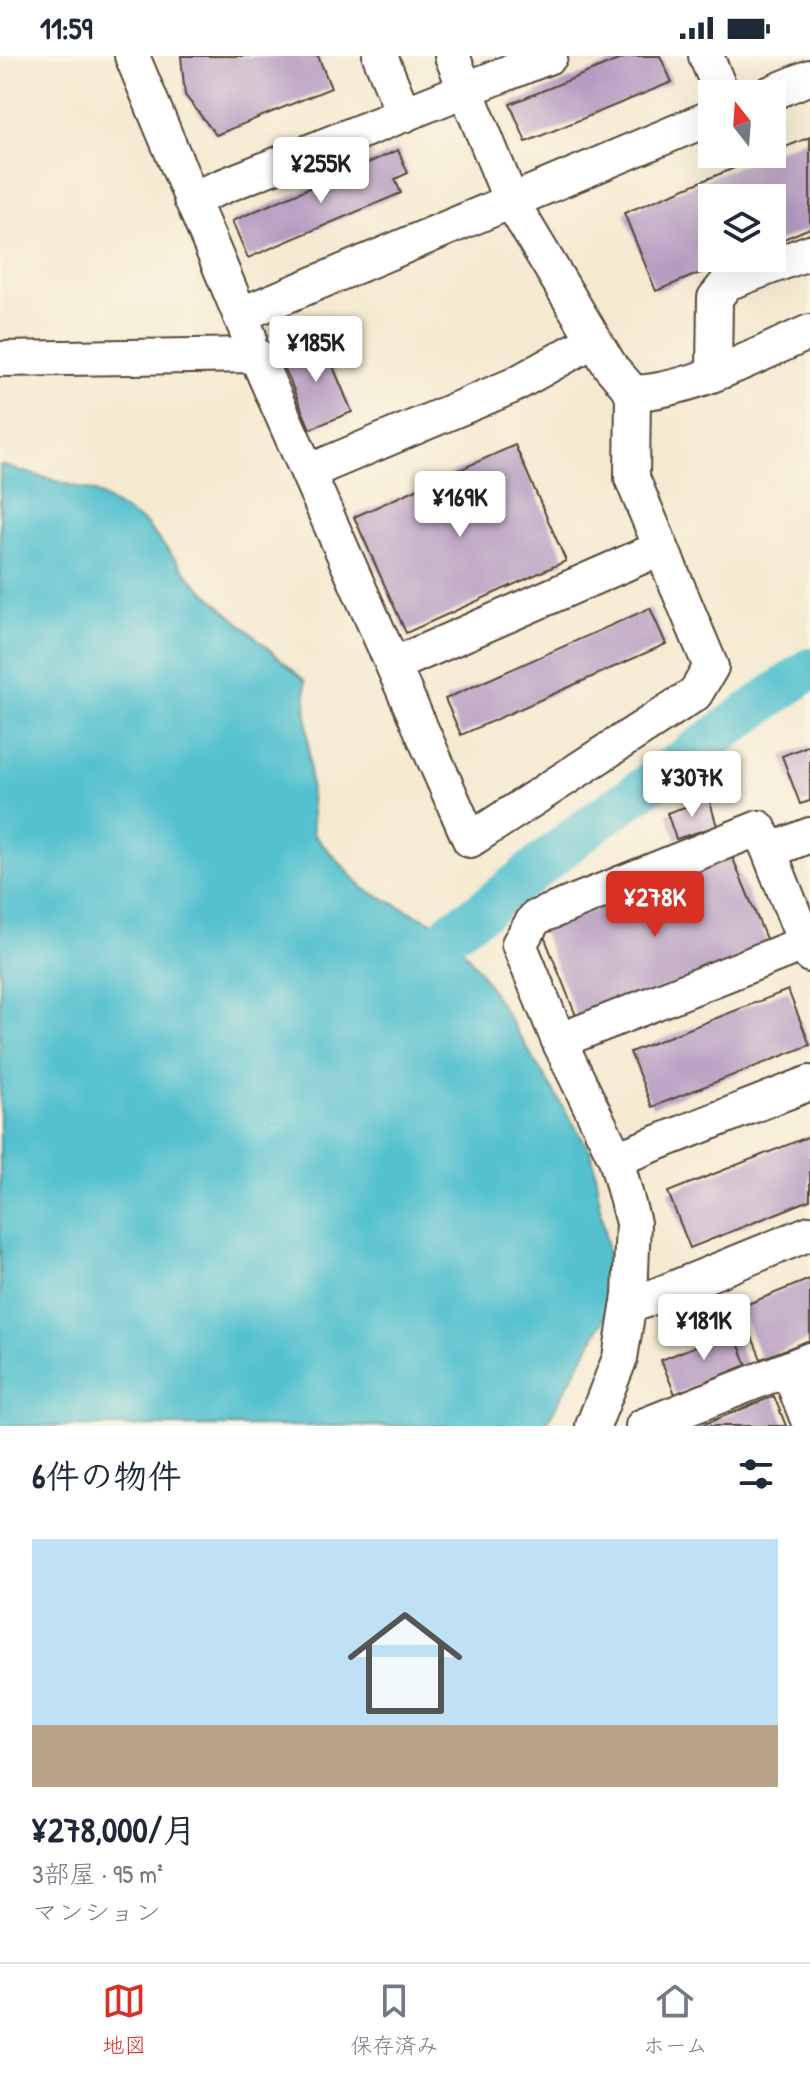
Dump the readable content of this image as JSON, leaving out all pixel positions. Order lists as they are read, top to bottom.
{
  "north": "top",
  "page": {
    "status": "11:59",
    "price": [
      "¥255K",
      "¥185K",
      "¥169K",
      "¥307K",
      "¥278K",
      "¥181K"
    ],
    "heading": "6件の物件",
    "list": [
      {
        "name": "¥278,000/月",
        "note": "3部屋 · 95 m² · マンション"
      }
    ],
    "tabs": ["地図", "保存済み", "ホーム"]
  }
}
